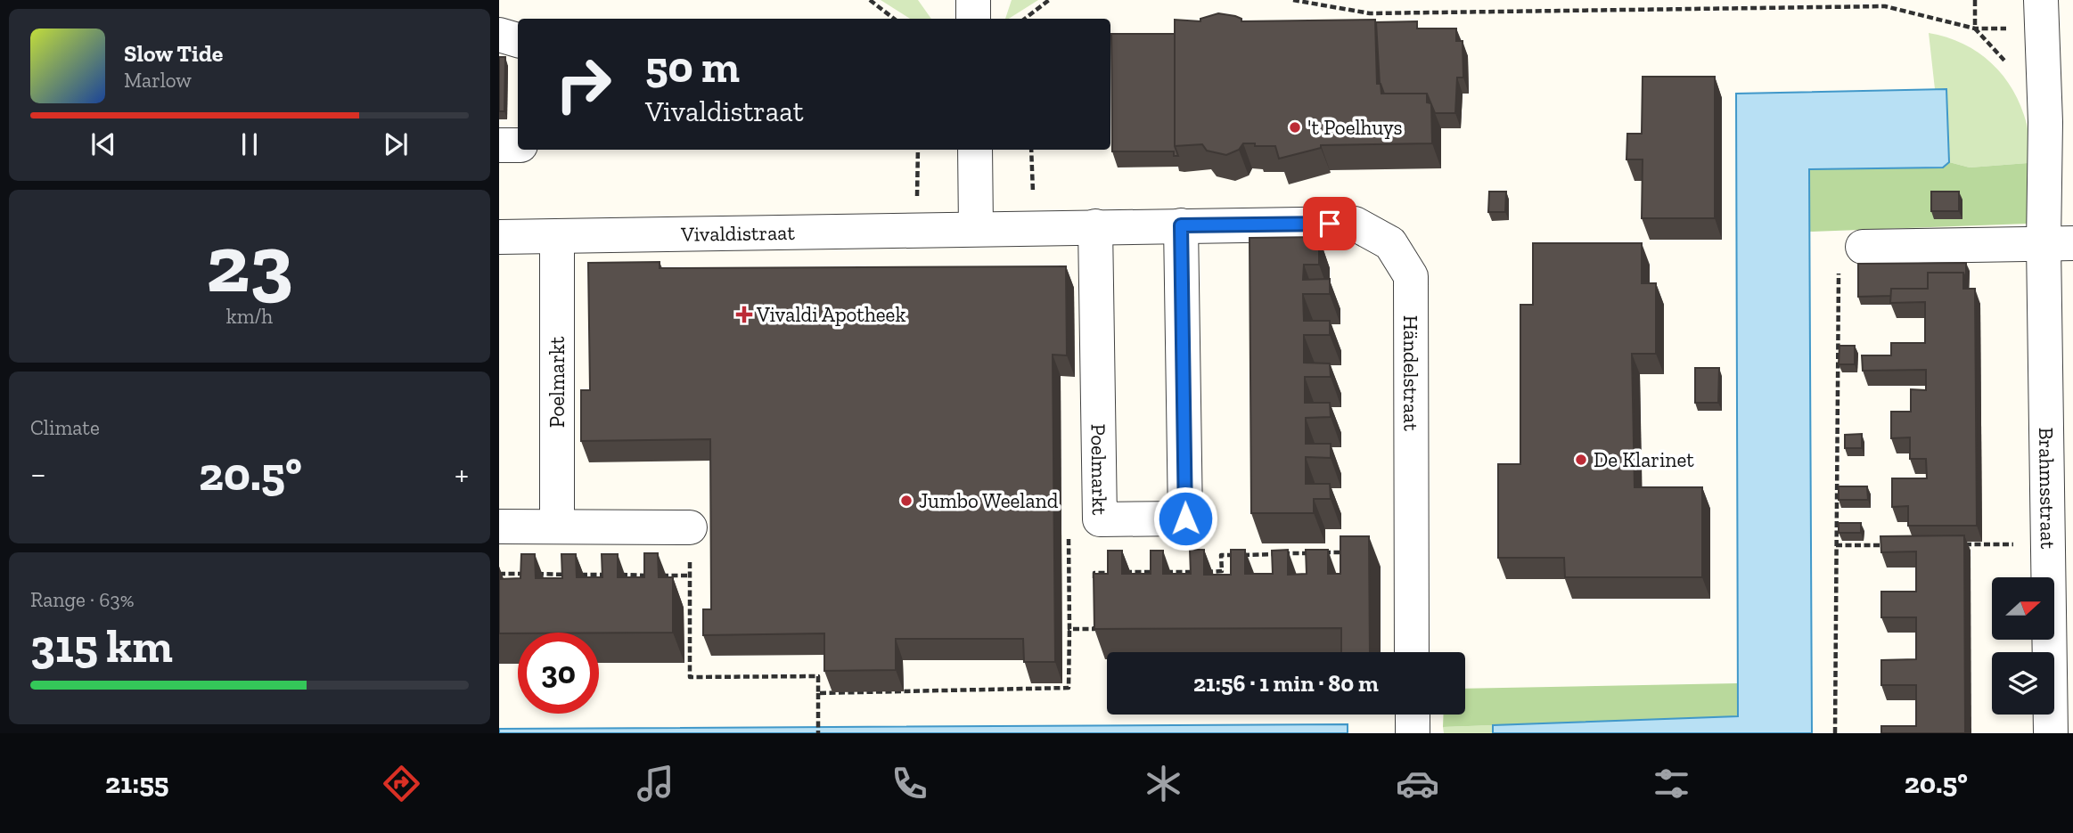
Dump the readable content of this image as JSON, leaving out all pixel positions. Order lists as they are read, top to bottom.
{
  "streets": {
    "street": [
      "Vivaldistraat",
      "Händelstraat",
      "Poelmarkt",
      "Brahmsstraat"
    ]
  },
  "crossings": [
    ["Vivaldistraat", "Händelstraat"],
    ["Vivaldistraat", "Poelmarkt"]
  ],
  "places": {
    "other": ["'t Poelhuys", "De Klarinet", "Jumbo Weeland"],
    "health": ["Vivaldi Apotheek"]
  },
  "north": "right",
  "page": {
    "turn": ["50 m", "Vivaldistraat"],
    "song": ["Slow Tide", "Marlow"],
    "tile": [
      ["23", "km/h"],
      "Climate",
      ["Range · 63%", "315 km"]
    ],
    "heat": ["−", "20.5°", "+"],
    "limit": "30",
    "trip": "21:56 · 1 min · 80 m",
    "tabs": ["21:55", "20.5°"]
  }
}
